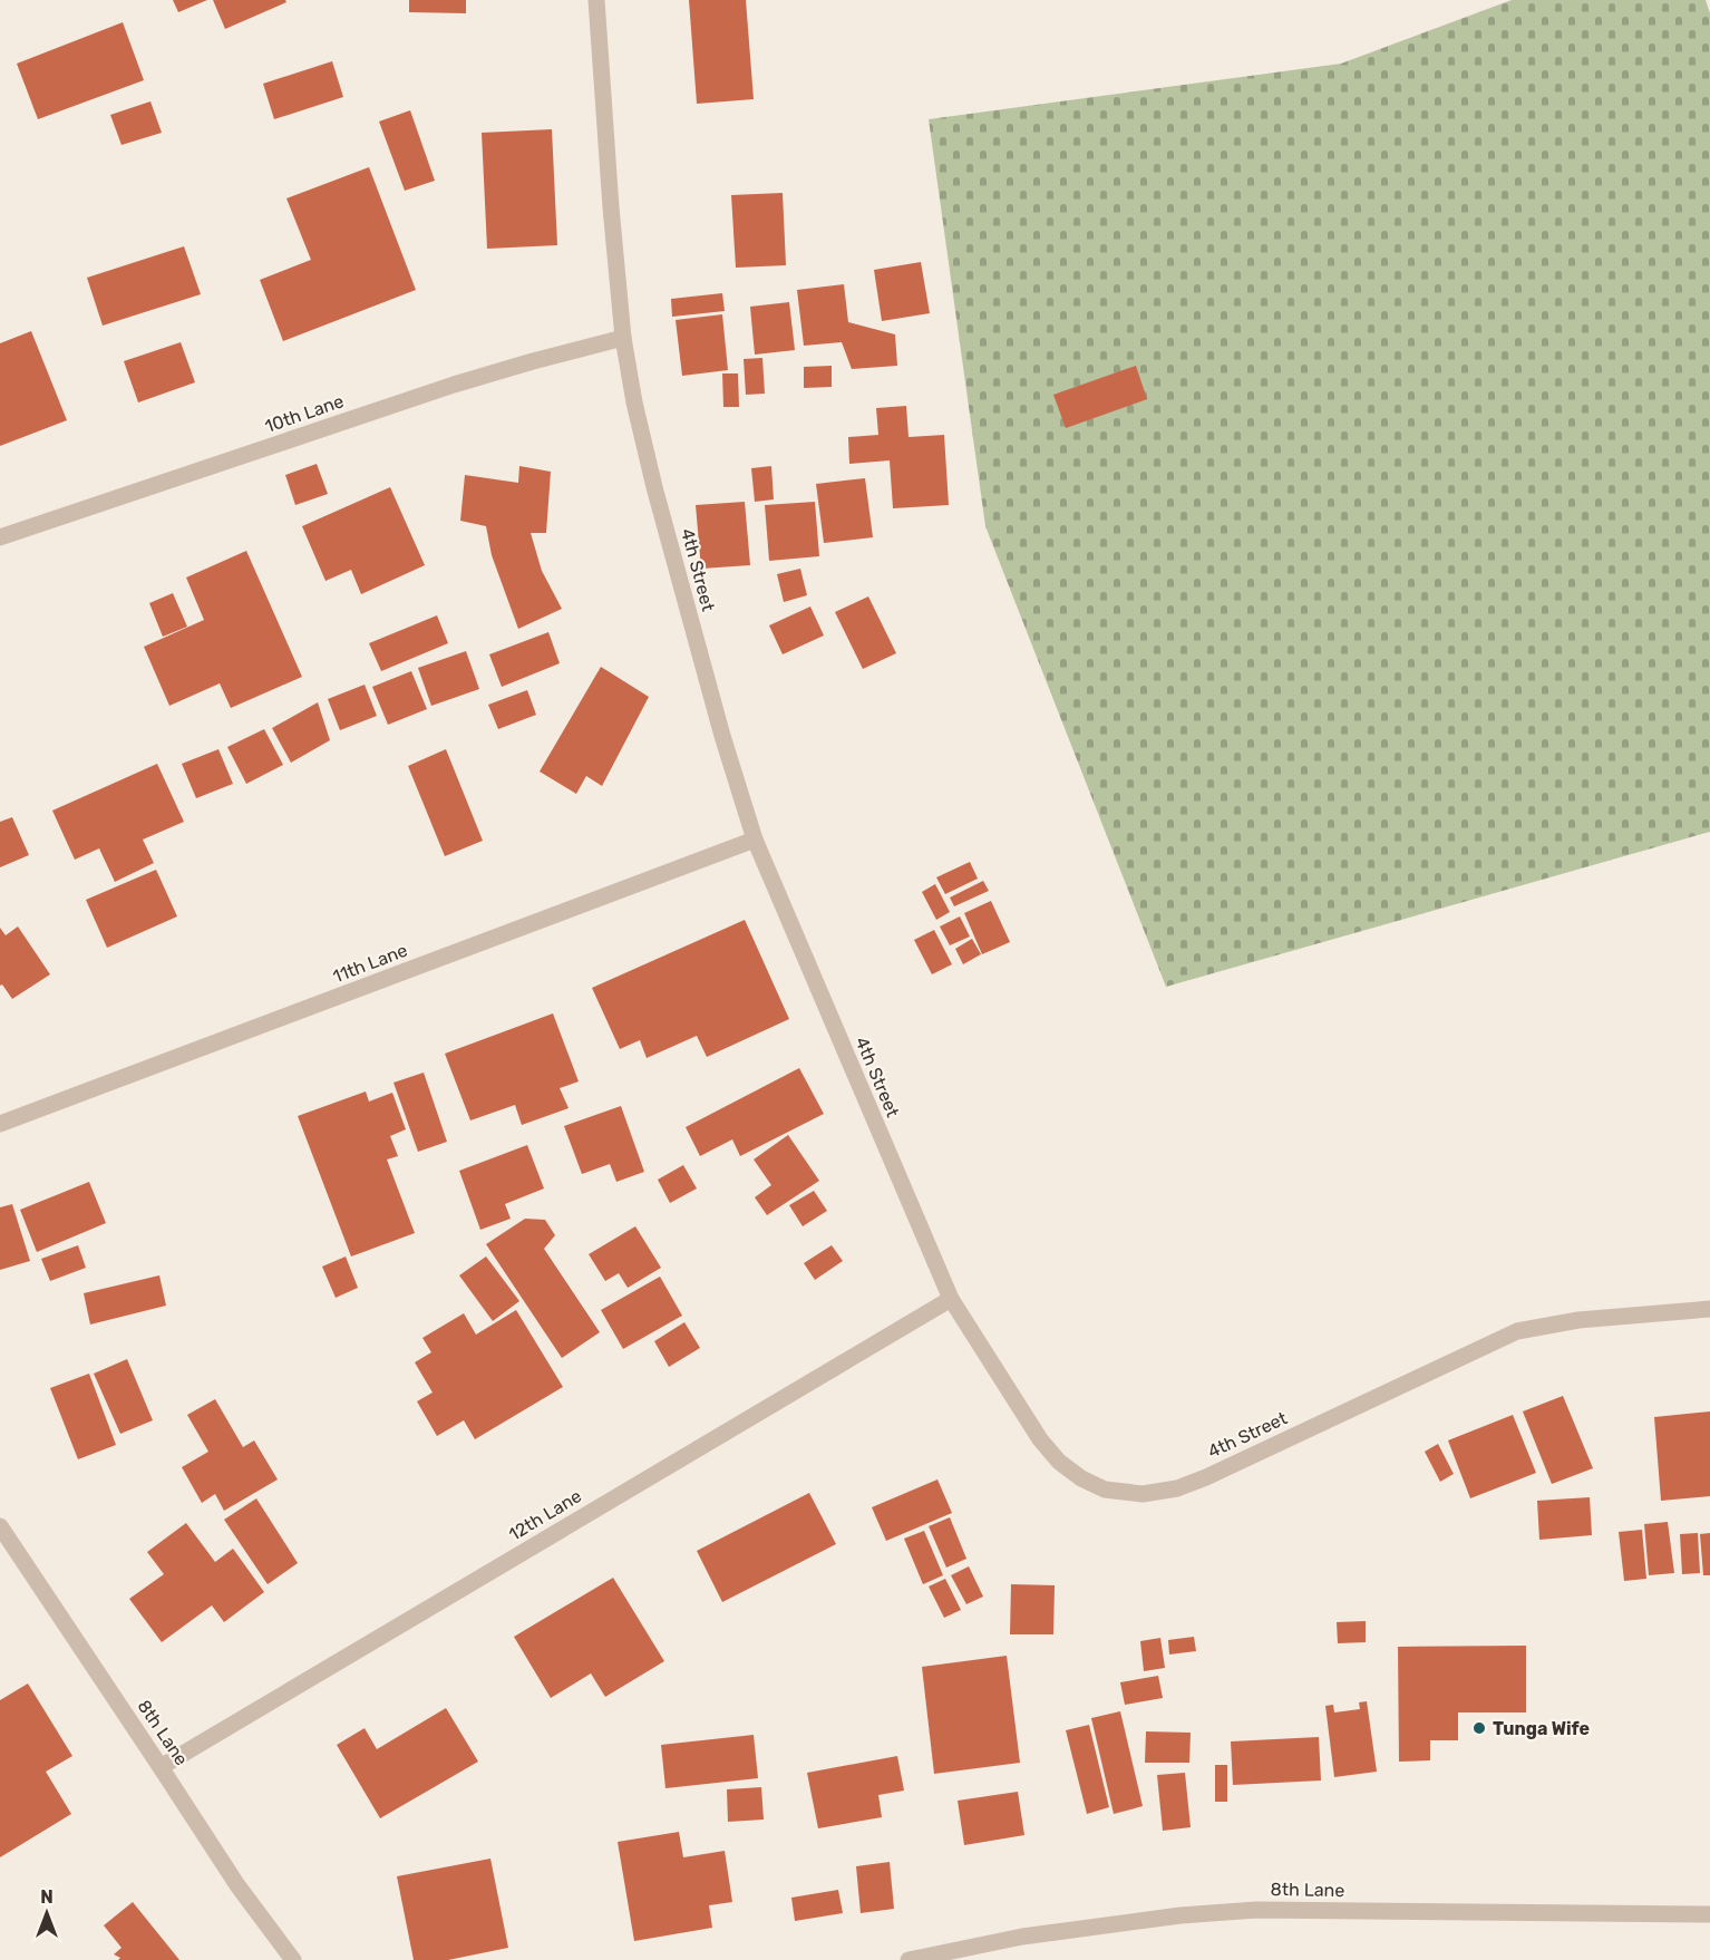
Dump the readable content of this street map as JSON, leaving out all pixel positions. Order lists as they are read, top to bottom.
{
  "streets": {
    "street": [
      "10th Lane",
      "4th Street",
      "11th Lane",
      "12th Lane",
      "8th Lane"
    ]
  },
  "crossings": [
    ["10th Lane", "4th Street"],
    ["4th Street", "11th Lane"],
    ["4th Street", "12th Lane"],
    ["12th Lane", "8th Lane"]
  ],
  "places": ["Tunga Wife"],
  "north": "top"
}
